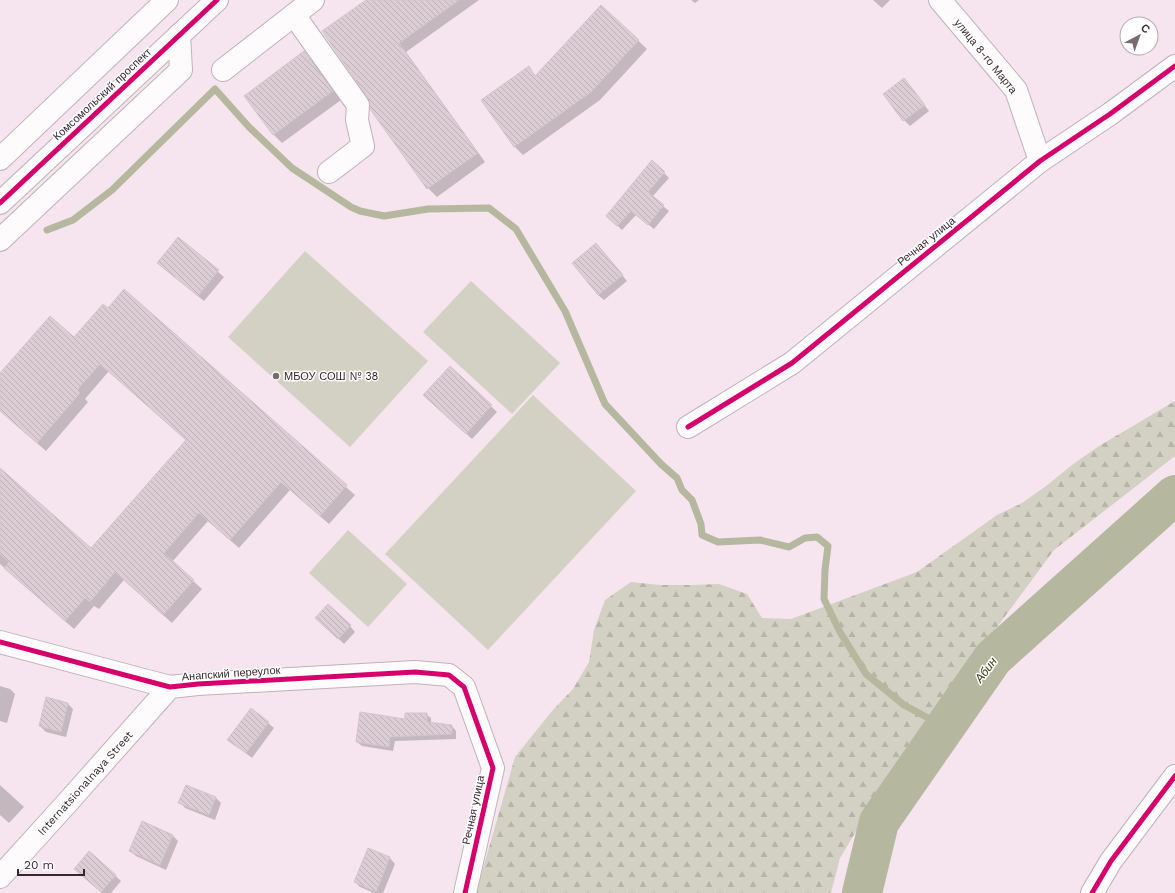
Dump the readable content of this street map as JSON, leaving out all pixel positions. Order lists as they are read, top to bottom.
{
  "streets": {
    "street": [
      "улица 8-го Марта",
      "Комсомольский проспект",
      "Речная улица",
      "Анапский переулок",
      "Internatsionalnaya Street"
    ]
  },
  "crossings": [
    ["улица 8-го Марта", "Речная улица"],
    ["Речная улица", "Анапский переулок"],
    ["Анапский переулок", "Internatsionalnaya Street"]
  ],
  "water": ["Абин"],
  "places": ["МБОУ СОШ № 38"],
  "scale_bar": "20 m",
  "north": "top right"
}
